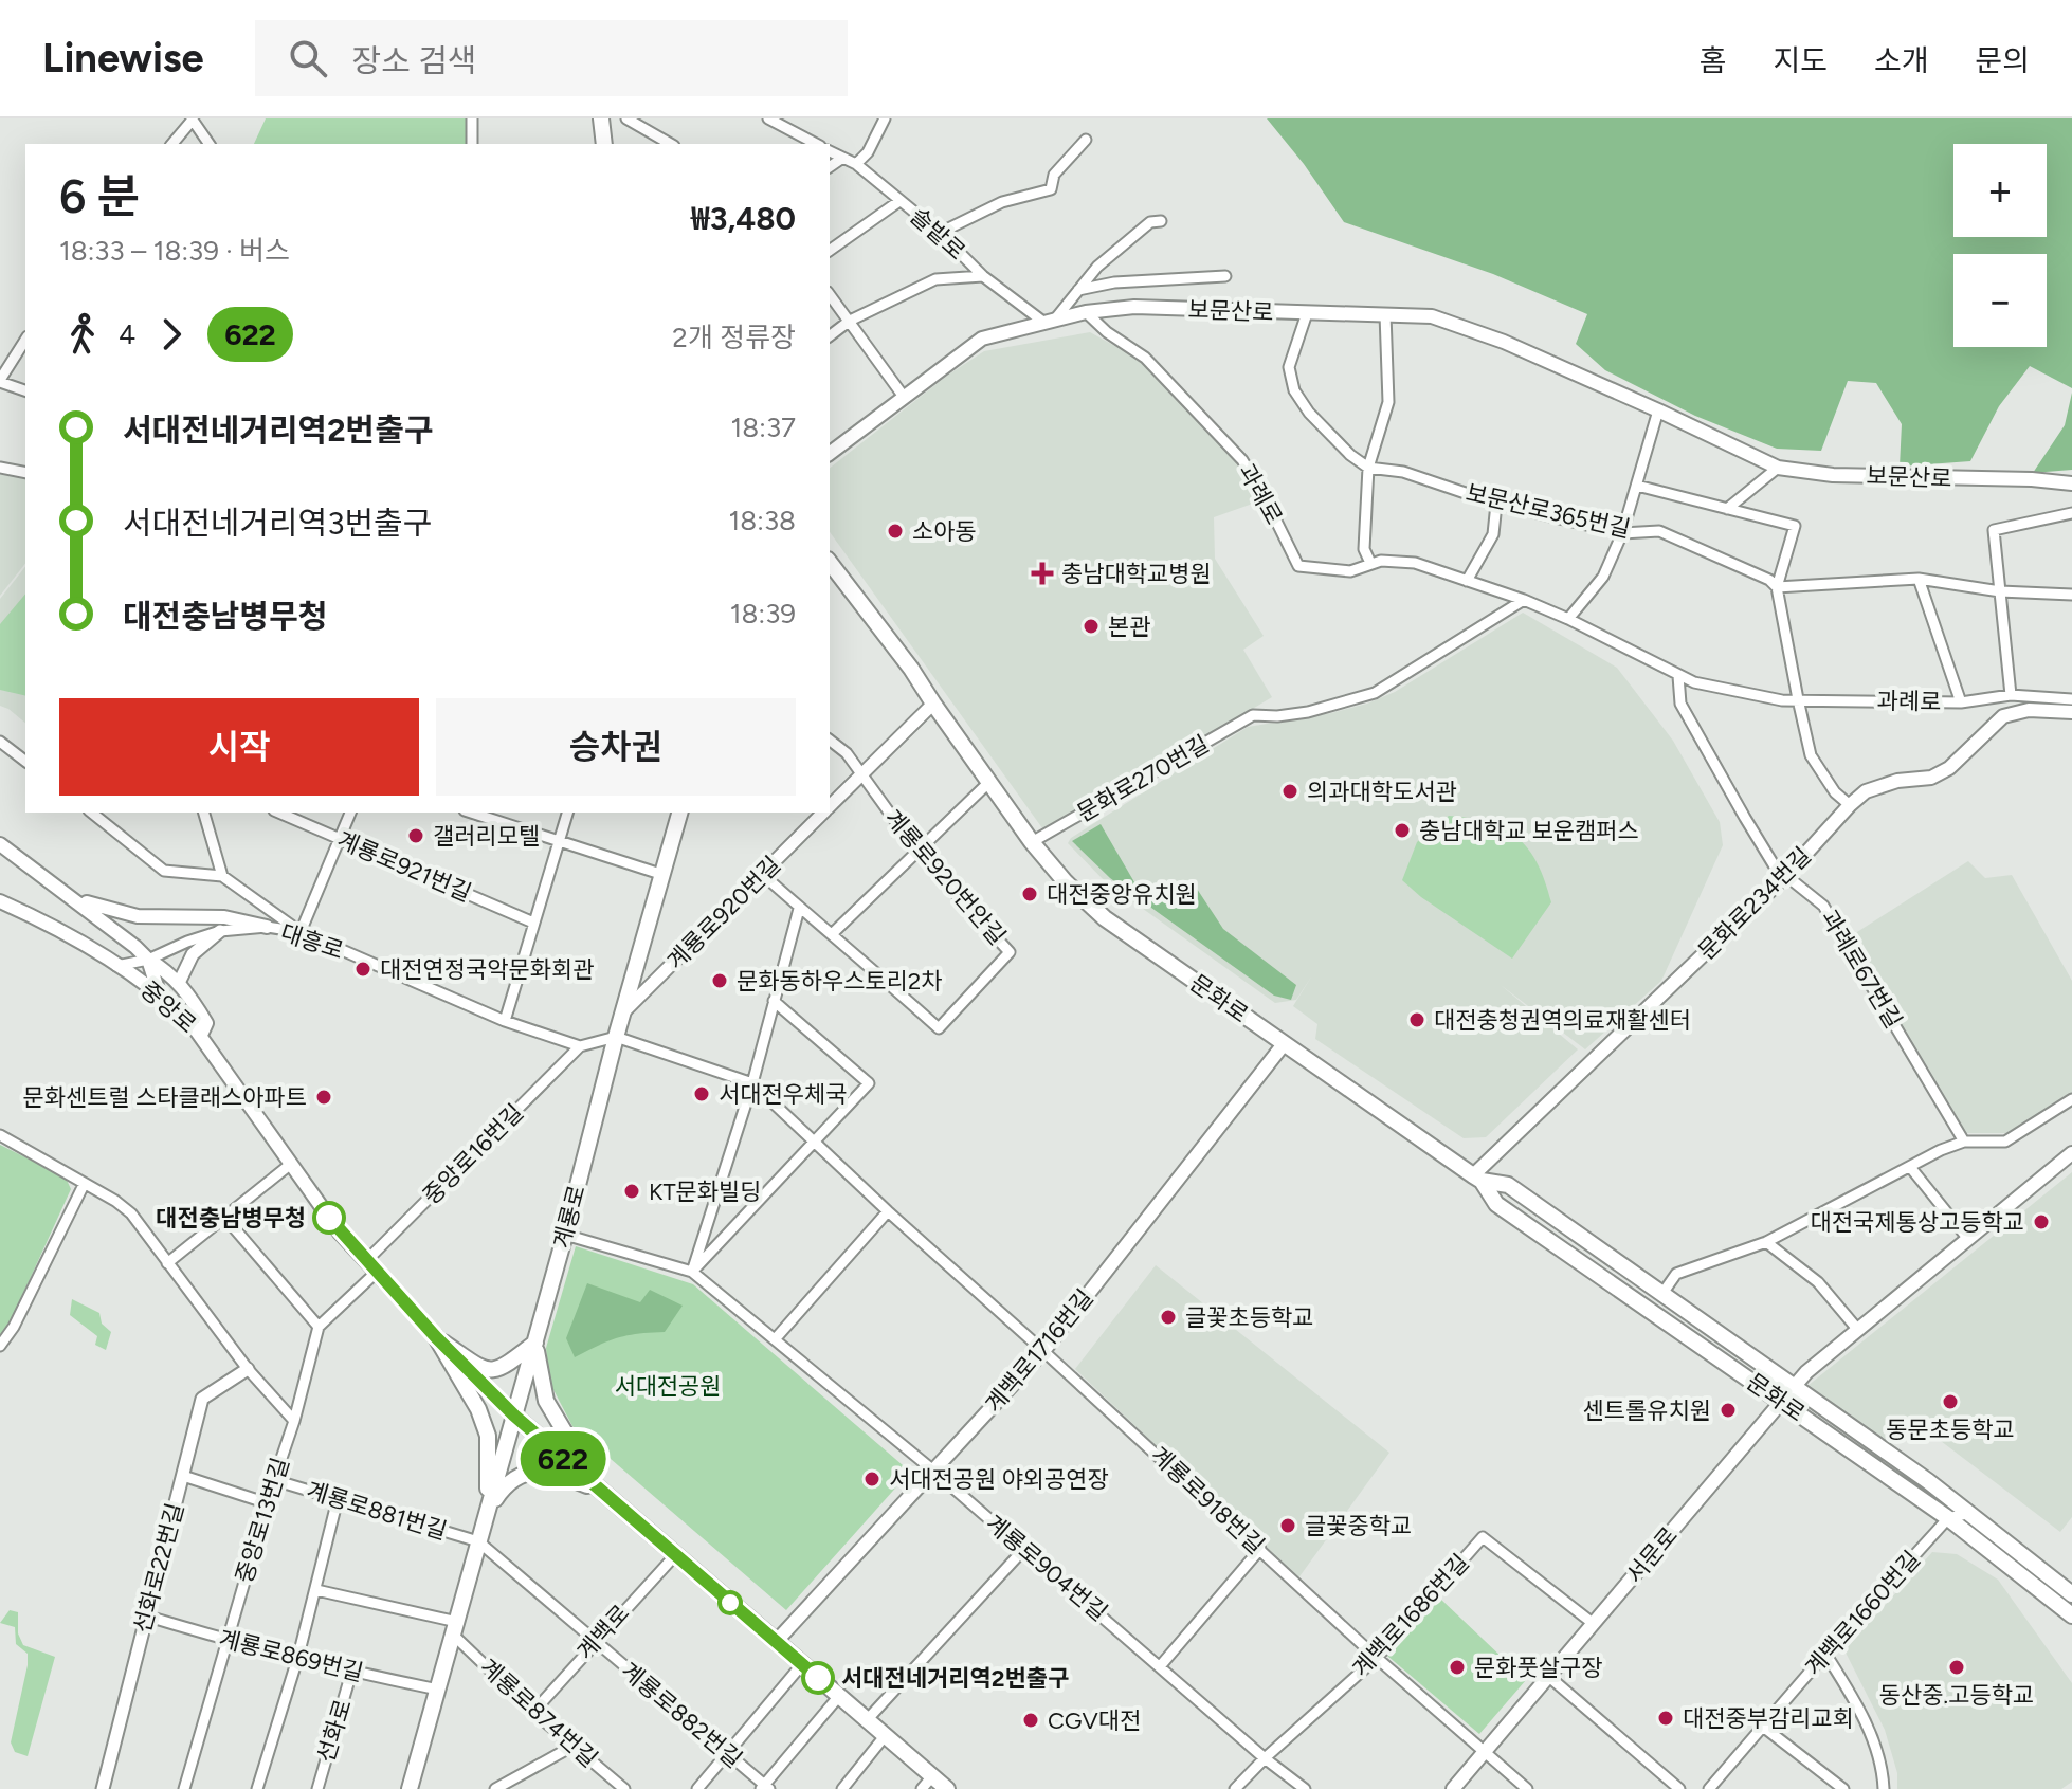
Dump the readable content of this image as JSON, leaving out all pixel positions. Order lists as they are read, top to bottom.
{
  "streets": {
    "main road": [
      "보문산로",
      "문화로234번길",
      "문화로",
      "중앙로",
      "계룡로",
      "계백로1716번길",
      "서문로"
    ],
    "street": [
      "솔밭로",
      "과례로",
      "보문산로365번길",
      "문화로270번길",
      "계룡로921번길",
      "계룡로920번안길",
      "계룡로920번길",
      "대흥로",
      "과례로67번길",
      "중앙로16번길",
      "계룡로918번길",
      "계룡로881번길",
      "중앙로13번길",
      "선화로22번길",
      "계룡로904번길",
      "계백로1660번길",
      "계백로1686번길",
      "계백로",
      "계룡로869번길",
      "계룡로874번길",
      "계룡로882번길",
      "선화로"
    ]
  },
  "crossings": [
    ["솔밭로", "보문산로"],
    ["보문산로", "과례로"],
    ["과례로", "문화로270번길"],
    ["과례로", "과례로67번길"],
    ["문화로270번길", "문화로"],
    ["계룡로920번안길", "계룡로920번길"],
    ["문화로234번길", "과례로67번길"],
    ["문화로234번길", "문화로"],
    ["계룡로920번길", "문화로"],
    ["계룡로920번길", "계룡로"],
    ["대흥로", "중앙로"],
    ["대흥로", "중앙로16번길"],
    ["문화로", "계백로1716번길"],
    ["문화로", "서문로"],
    ["문화로", "계백로1660번길"],
    ["중앙로", "중앙로16번길"],
    ["중앙로", "계룡로"],
    ["계룡로", "계룡로918번길"],
    ["계룡로", "계룡로881번길"],
    ["계룡로", "계룡로904번길"],
    ["계룡로", "계룡로869번길"],
    ["계룡로", "계룡로874번길"],
    ["계룡로", "계룡로882번길"],
    ["계백로1716번길", "계룡로918번길"],
    ["계백로1716번길", "계룡로904번길"],
    ["계룡로918번길", "서문로"],
    ["계룡로918번길", "계백로1686번길"],
    ["계룡로881번길", "중앙로13번길"],
    ["계룡로881번길", "계룡로882번길"],
    ["중앙로13번길", "계룡로869번길"],
    ["서문로", "계백로1686번길"],
    ["선화로22번길", "계룡로869번길"],
    ["계룡로904번길", "계백로1686번길"],
    ["계백로", "계룡로874번길"],
    ["계백로", "계룡로882번길"],
    ["계룡로869번길", "선화로"]
  ],
  "parks": ["서대전공원"],
  "places": {
    "other": [
      "소아동",
      "본관",
      "의과대학도서관",
      "충남대학교 보운캠퍼스",
      "갤러리모텔",
      "대전중앙유치원",
      "대전연정국악문화회관",
      "문화동하우스토리2차",
      "대전충청권역의료재활센터",
      "서대전우체국",
      "문화센트럴 스타클래스아파트",
      "KT문화빌딩",
      "대전충남병무청",
      "대전국제통상고등학교",
      "글꽃초등학교",
      "동문초등학교",
      "센트롤유치원",
      "서대전공원 야외공연장",
      "글꽃중학교",
      "문화풋살구장",
      "동산중.고등학교",
      "서대전네거리역2번출구",
      "대전중부감리교회",
      "CGV대전"
    ],
    "health": ["충남대학교병원"]
  },
  "lines": ["bus line 622"],
  "page": {
    "header": "Linewise",
    "search": "장소 검색",
    "nav": [
      "홈",
      "지도",
      "소개",
      "문의"
    ],
    "on_map": "622",
    "map_buttons": ["+", "−"],
    "heading": ["6 분", "18:33 – 18:39 · 버스", "₩3,480"],
    "legs": ["4", "622", "2개 정류장"],
    "list": [
      {
        "name": "서대전네거리역2번출구",
        "value": "18:37"
      },
      {
        "name": "서대전네거리역3번출구",
        "value": "18:38"
      },
      {
        "name": "대전충남병무청",
        "value": "18:39"
      }
    ],
    "buttons": ["시작", "승차권"]
  }
}
